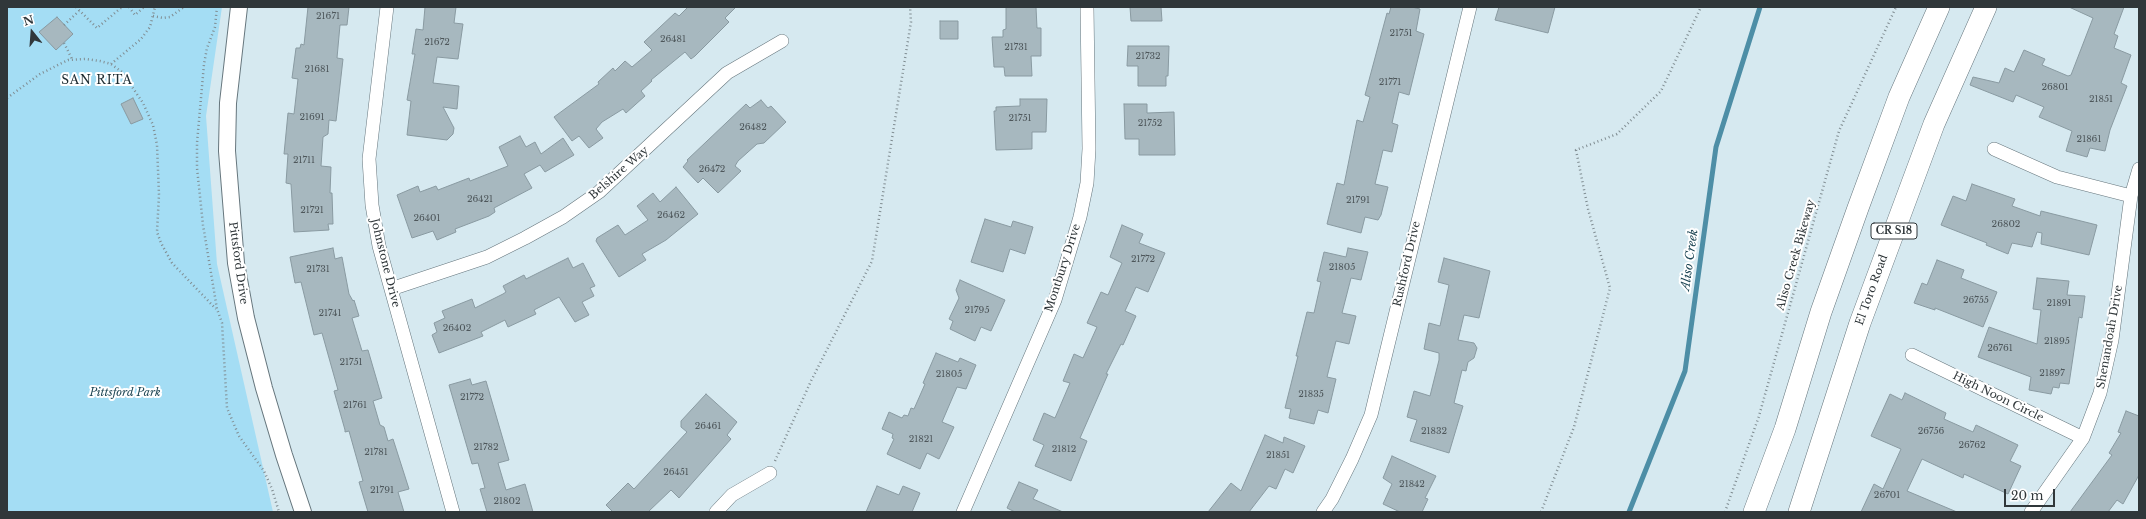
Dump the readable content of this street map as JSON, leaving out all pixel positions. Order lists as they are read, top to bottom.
{
  "streets": {
    "main road": ["CR S18", "El Toro Road"],
    "street": [
      "Belshire Way",
      "Pittsford Drive",
      "Johnstone Drive",
      "Rushford Drive",
      "Montbury Drive",
      "Shenandoah Drive",
      "High Noon Circle"
    ],
    "path": ["Aliso Creek Bikeway"]
  },
  "crossings": [
    ["Belshire Way", "Johnstone Drive"],
    ["Shenandoah Drive", "High Noon Circle"]
  ],
  "districts": ["SAN RITA"],
  "water": ["Aliso Creek"],
  "parks": ["Pittsford Park"],
  "house_numbers": [
    "21671",
    "21751",
    "26481",
    "21672",
    "21731",
    "21732",
    "21681",
    "21771",
    "26801",
    "21851",
    "21691",
    "21751",
    "21752",
    "26482",
    "21861",
    "21711",
    "26472",
    "26421",
    "21791",
    "21721",
    "26462",
    "26401",
    "26802",
    "21772",
    "21805",
    "21731",
    "26755",
    "21891",
    "21795",
    "21741",
    "26402",
    "21895",
    "26761",
    "21751",
    "21897",
    "21805",
    "21835",
    "21772",
    "21761",
    "26461",
    "21832",
    "26756",
    "21821",
    "26762",
    "21782",
    "21812",
    "21781",
    "21851",
    "26451",
    "21842",
    "21791",
    "26701",
    "21802"
  ],
  "scale_bar": "20 m",
  "north": "top"
}
